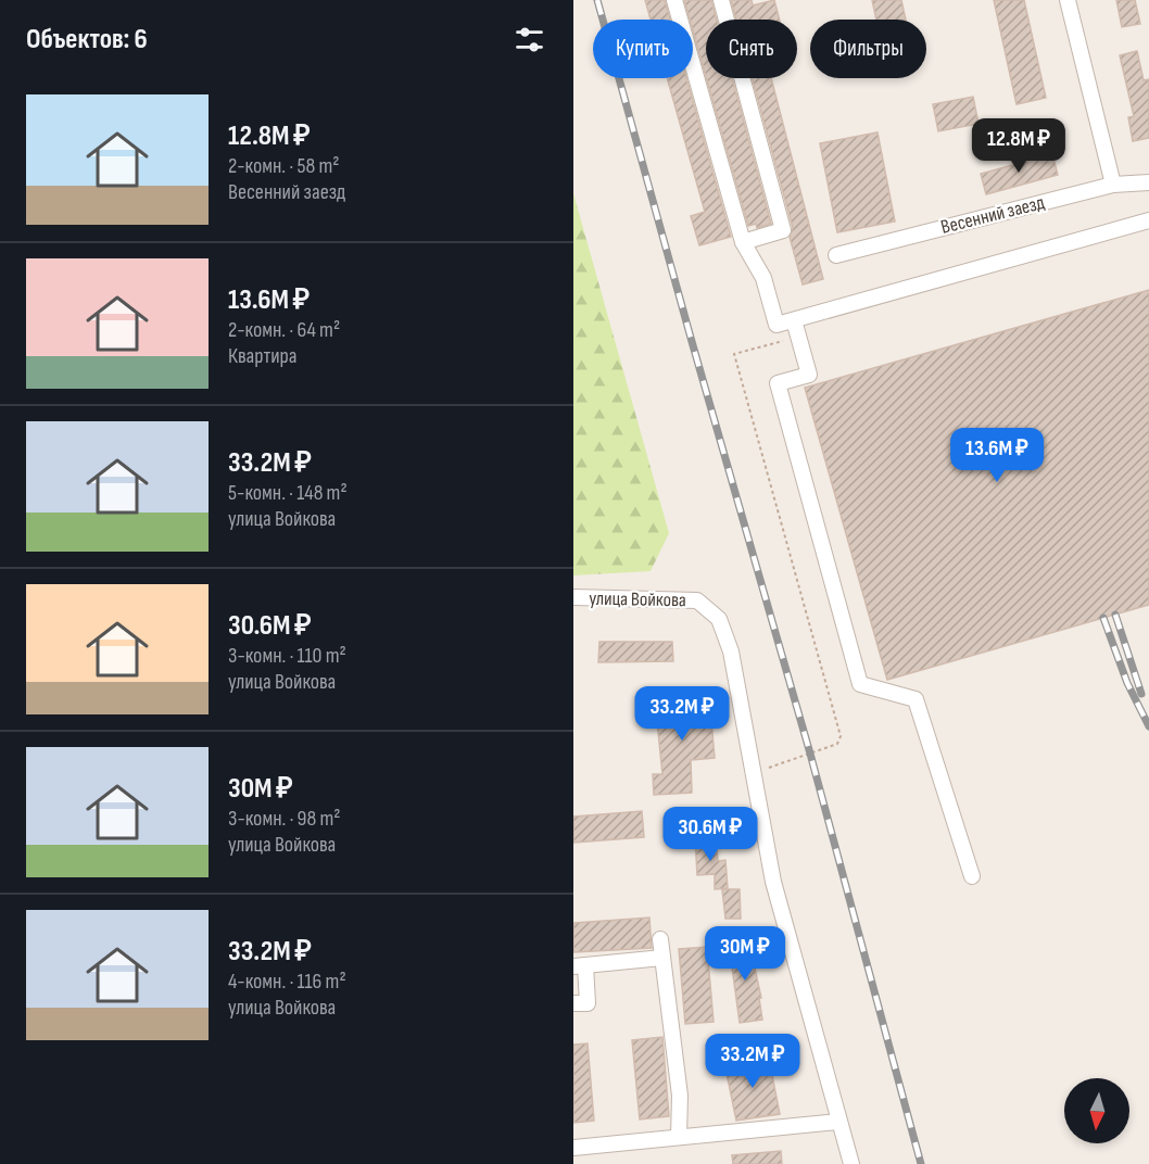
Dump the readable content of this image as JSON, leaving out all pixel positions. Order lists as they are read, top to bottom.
{
  "streets": {
    "street": ["Весенний заезд", "улица Войкова"]
  },
  "north": "bottom",
  "page": {
    "heading": "Объектов: 6",
    "chip": ["Купить", "Снять", "Фильтры"],
    "list": [
      {
        "name": "12.8M ₽",
        "note": "2-комн. · 58 m² · Весенний заезд"
      },
      {
        "name": "13.6M ₽",
        "note": "2-комн. · 64 m² · Квартира"
      },
      {
        "name": "33.2M ₽",
        "note": "5-комн. · 148 m² · улица Войкова"
      },
      {
        "name": "30.6M ₽",
        "note": "3-комн. · 110 m² · улица Войкова"
      },
      {
        "name": "30M ₽",
        "note": "3-комн. · 98 m² · улица Войкова"
      },
      {
        "name": "33.2M ₽",
        "note": "4-комн. · 116 m² · улица Войкова"
      }
    ],
    "price": [
      "12.8M ₽",
      "13.6M ₽",
      "33.2M ₽",
      "30.6M ₽",
      "30M ₽",
      "33.2M ₽"
    ]
  }
}
